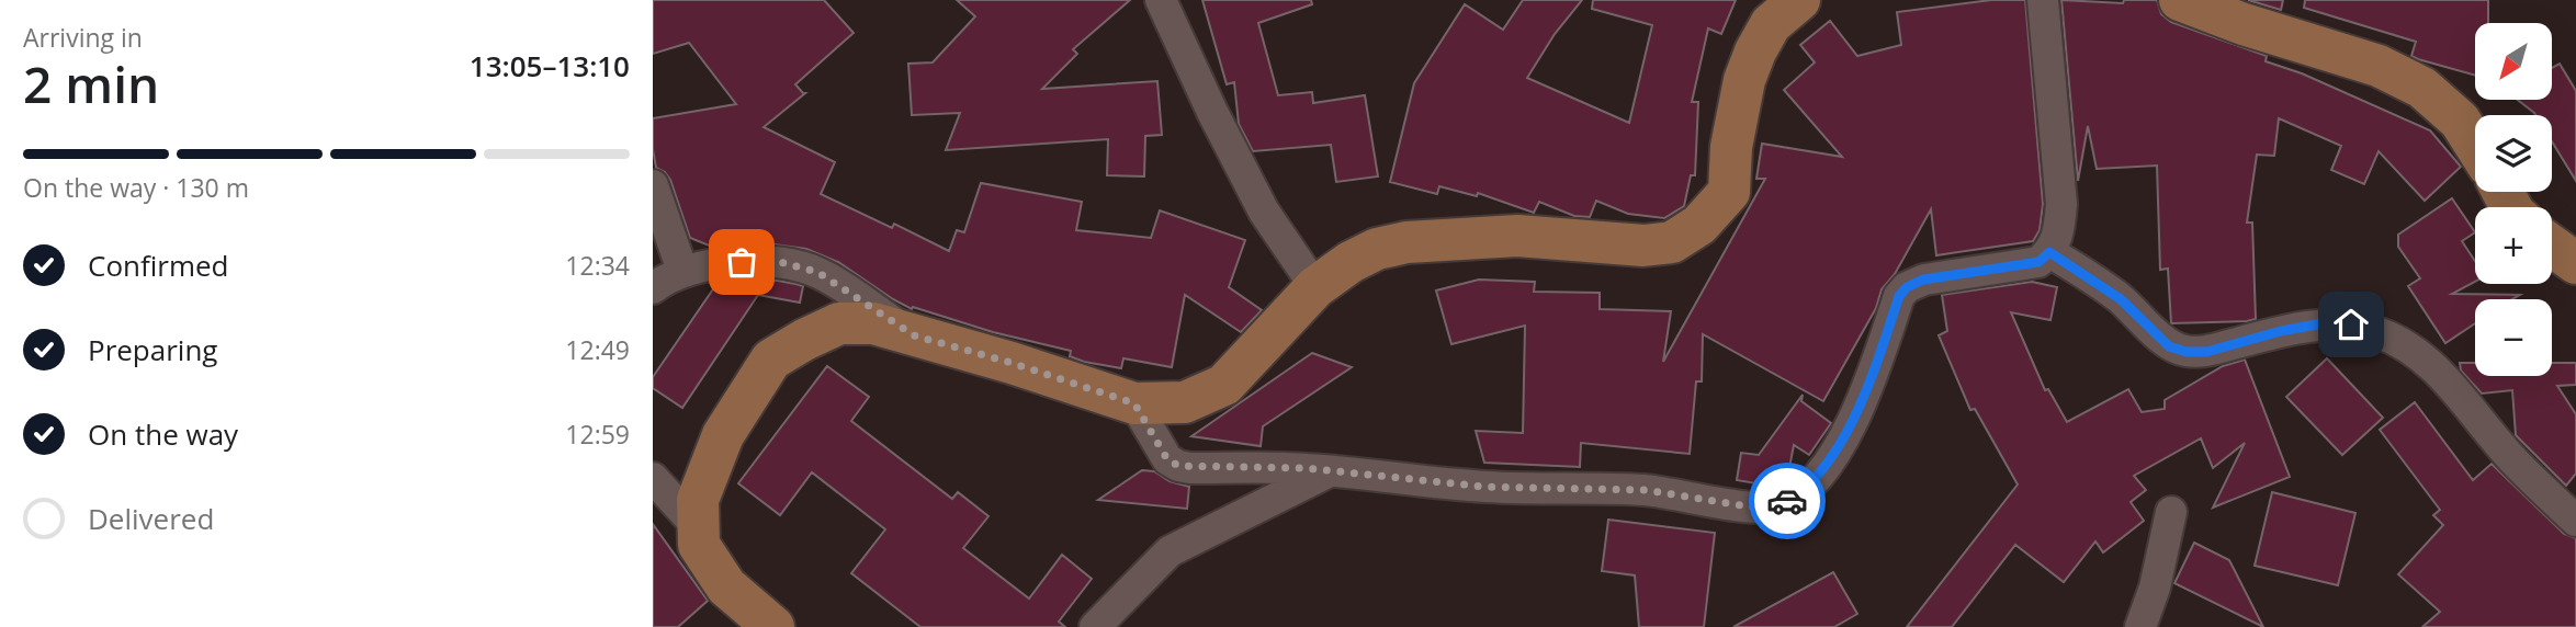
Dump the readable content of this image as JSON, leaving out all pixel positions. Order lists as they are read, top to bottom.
{
  "north": "bottom left",
  "page": {
    "heading": ["2 min", "Arriving in", "13:05–13:10"],
    "map_buttons": ["+", "−"],
    "bar": "On the way · 130 m",
    "list": [
      ["Confirmed", "12:34"],
      ["Preparing", "12:49"],
      ["On the way", "12:59"],
      "Delivered"
    ]
  }
}
